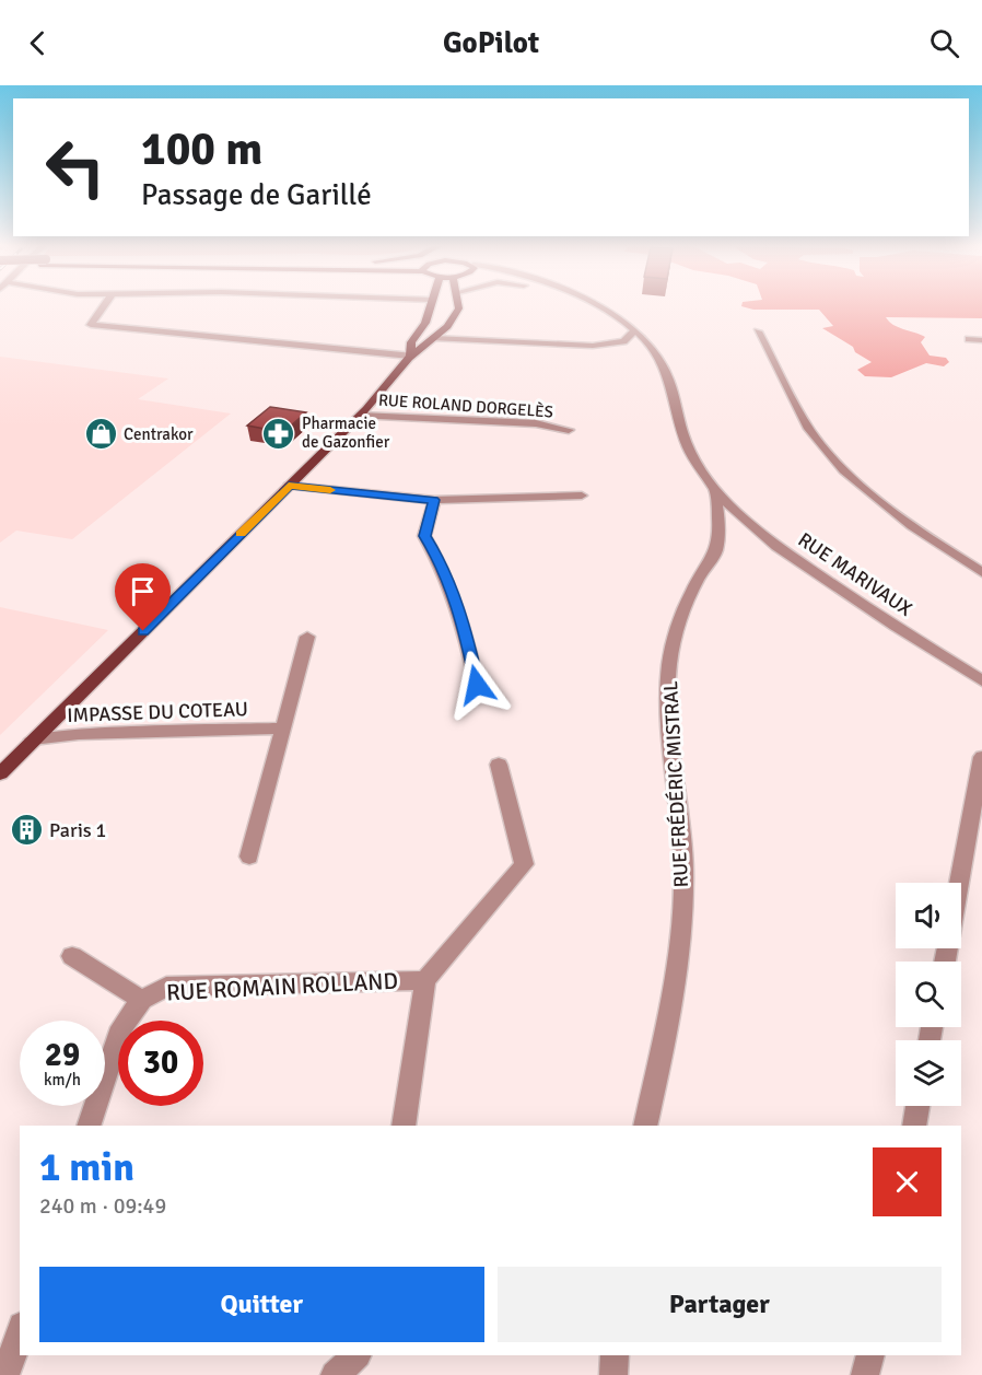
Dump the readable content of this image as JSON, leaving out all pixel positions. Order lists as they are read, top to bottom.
{
  "streets": {
    "street": [
      "RUE ROLAND DORGELÈS",
      "RUE MARIVAUX",
      "IMPASSE DU COTEAU",
      "RUE FRÉDÉRIC MISTRAL",
      "RUE ROMAIN ROLLAND"
    ]
  },
  "crossings": [
    ["RUE MARIVAUX", "RUE FRÉDÉRIC MISTRAL"]
  ],
  "places": {
    "pharmacy": ["Pharmacie de Gazonfier"],
    "shop": ["Centrakor"],
    "building": ["Paris 1"]
  },
  "page": {
    "header": "GoPilot",
    "turn": ["100 m", "Passage de Garillé"],
    "speed": "29 km/h",
    "limit": "30",
    "heading": ["1 min", "240 m · 09:49"],
    "buttons": ["Quitter", "Partager"]
  }
}
